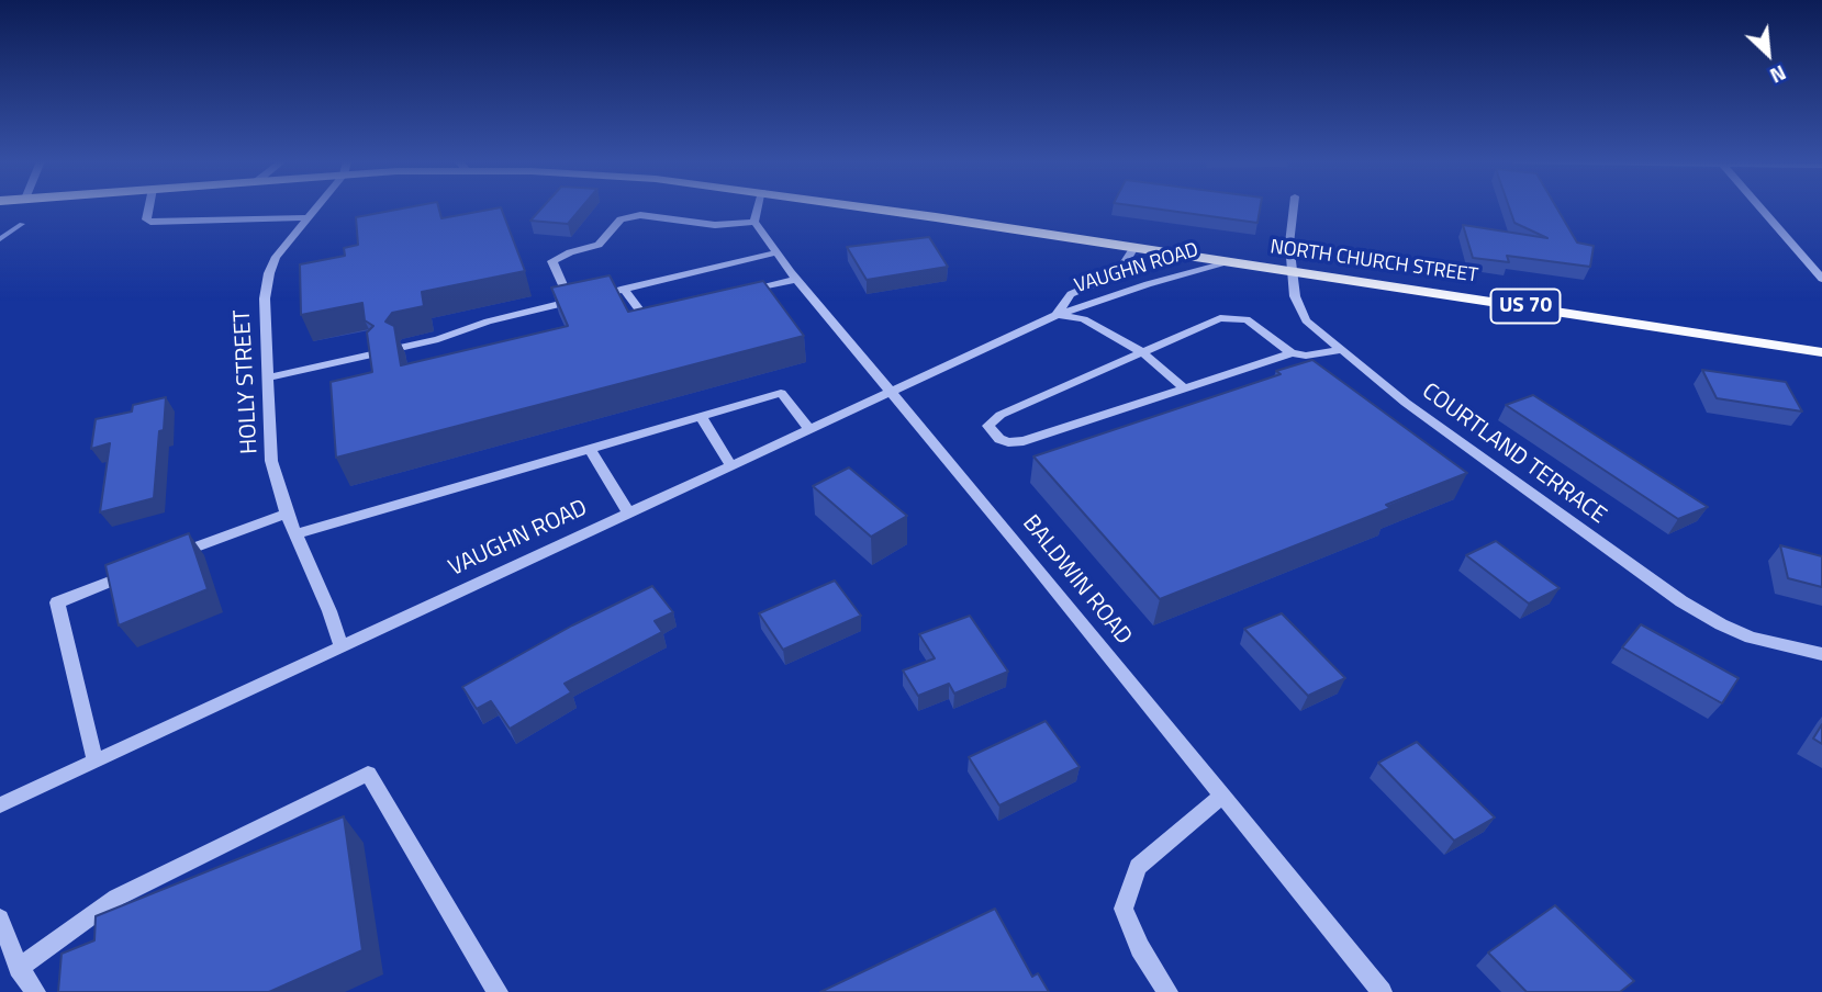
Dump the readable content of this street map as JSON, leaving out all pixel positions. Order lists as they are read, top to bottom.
{
  "streets": {
    "main road": ["NORTH CHURCH STREET", "US 70"],
    "street": [
      "VAUGHN ROAD",
      "HOLLY STREET",
      "COURTLAND TERRACE",
      "BALDWIN ROAD"
    ]
  },
  "crossings": [
    ["NORTH CHURCH STREET", "VAUGHN ROAD"],
    ["NORTH CHURCH STREET", "COURTLAND TERRACE"],
    ["VAUGHN ROAD", "HOLLY STREET"],
    ["VAUGHN ROAD", "BALDWIN ROAD"]
  ],
  "north": "bottom right"
}
